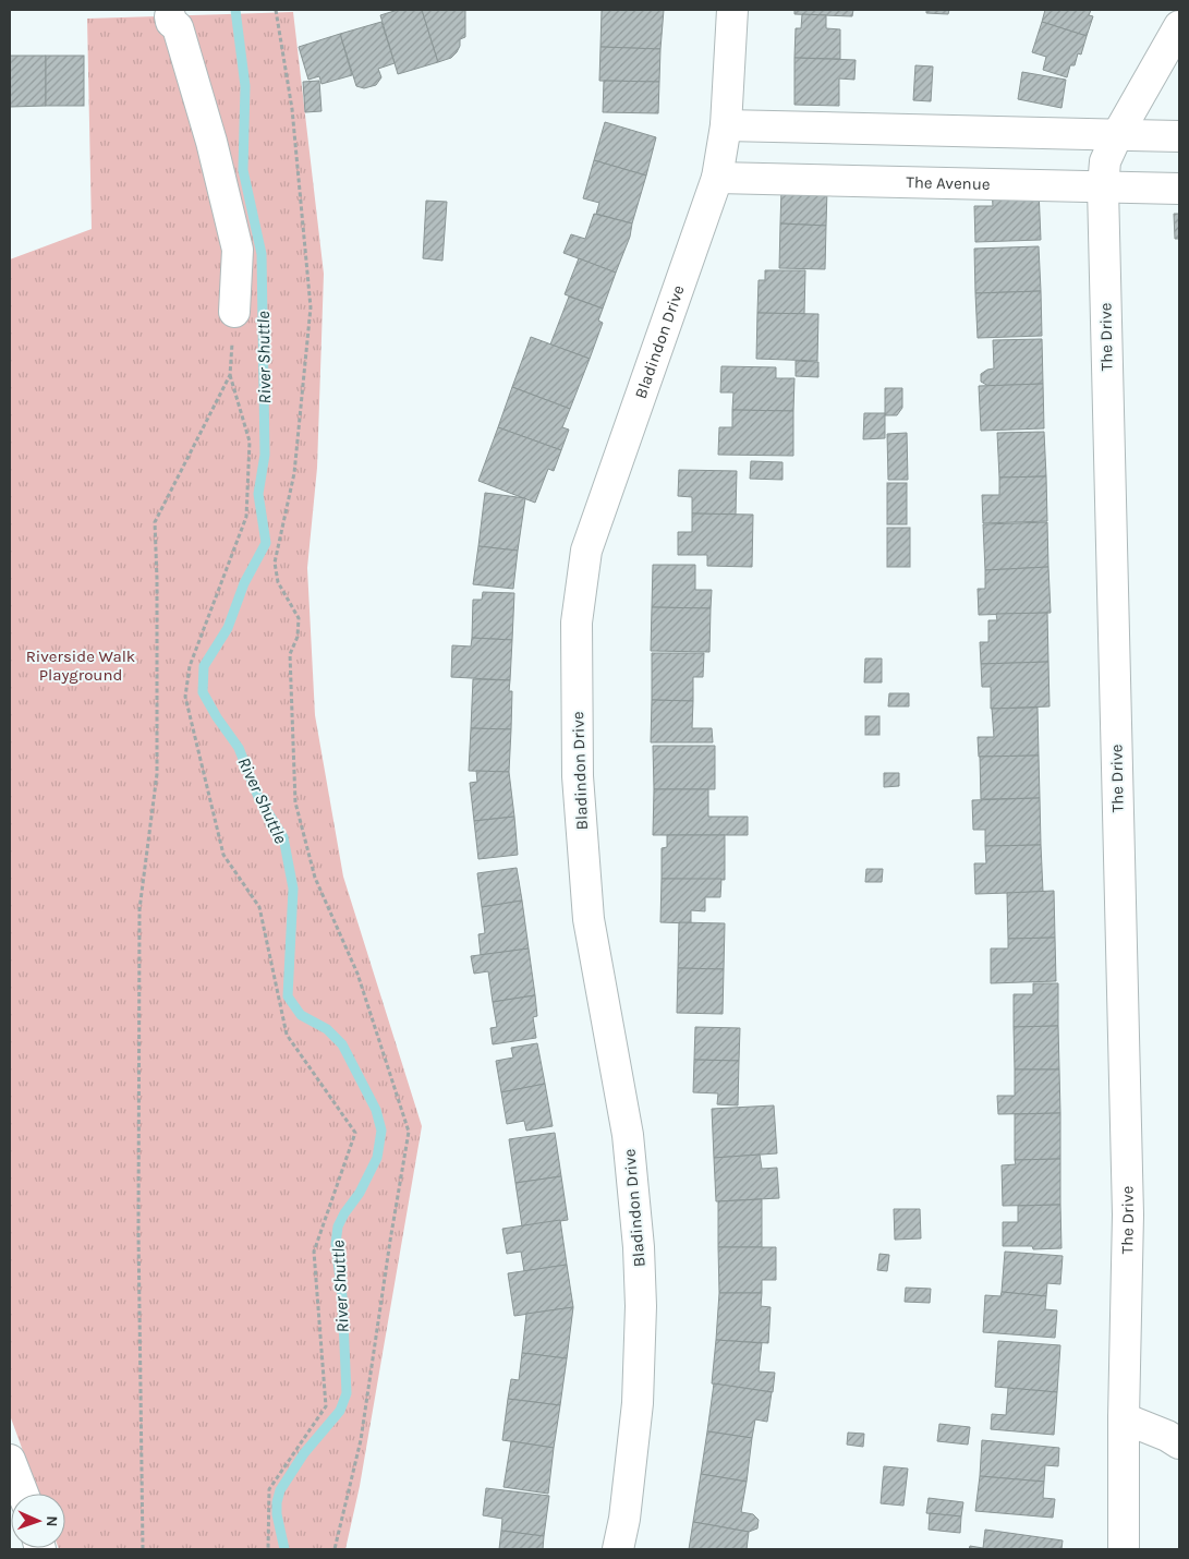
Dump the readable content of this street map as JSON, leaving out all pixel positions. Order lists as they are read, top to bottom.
{
  "streets": {
    "street": ["The Avenue", "The Drive", "Bladindon Drive"]
  },
  "crossings": [
    ["The Avenue", "The Drive"],
    ["The Avenue", "Bladindon Drive"]
  ],
  "water": ["River Shuttle"],
  "parks": ["Riverside Walk Playground"],
  "north": "right"
}
